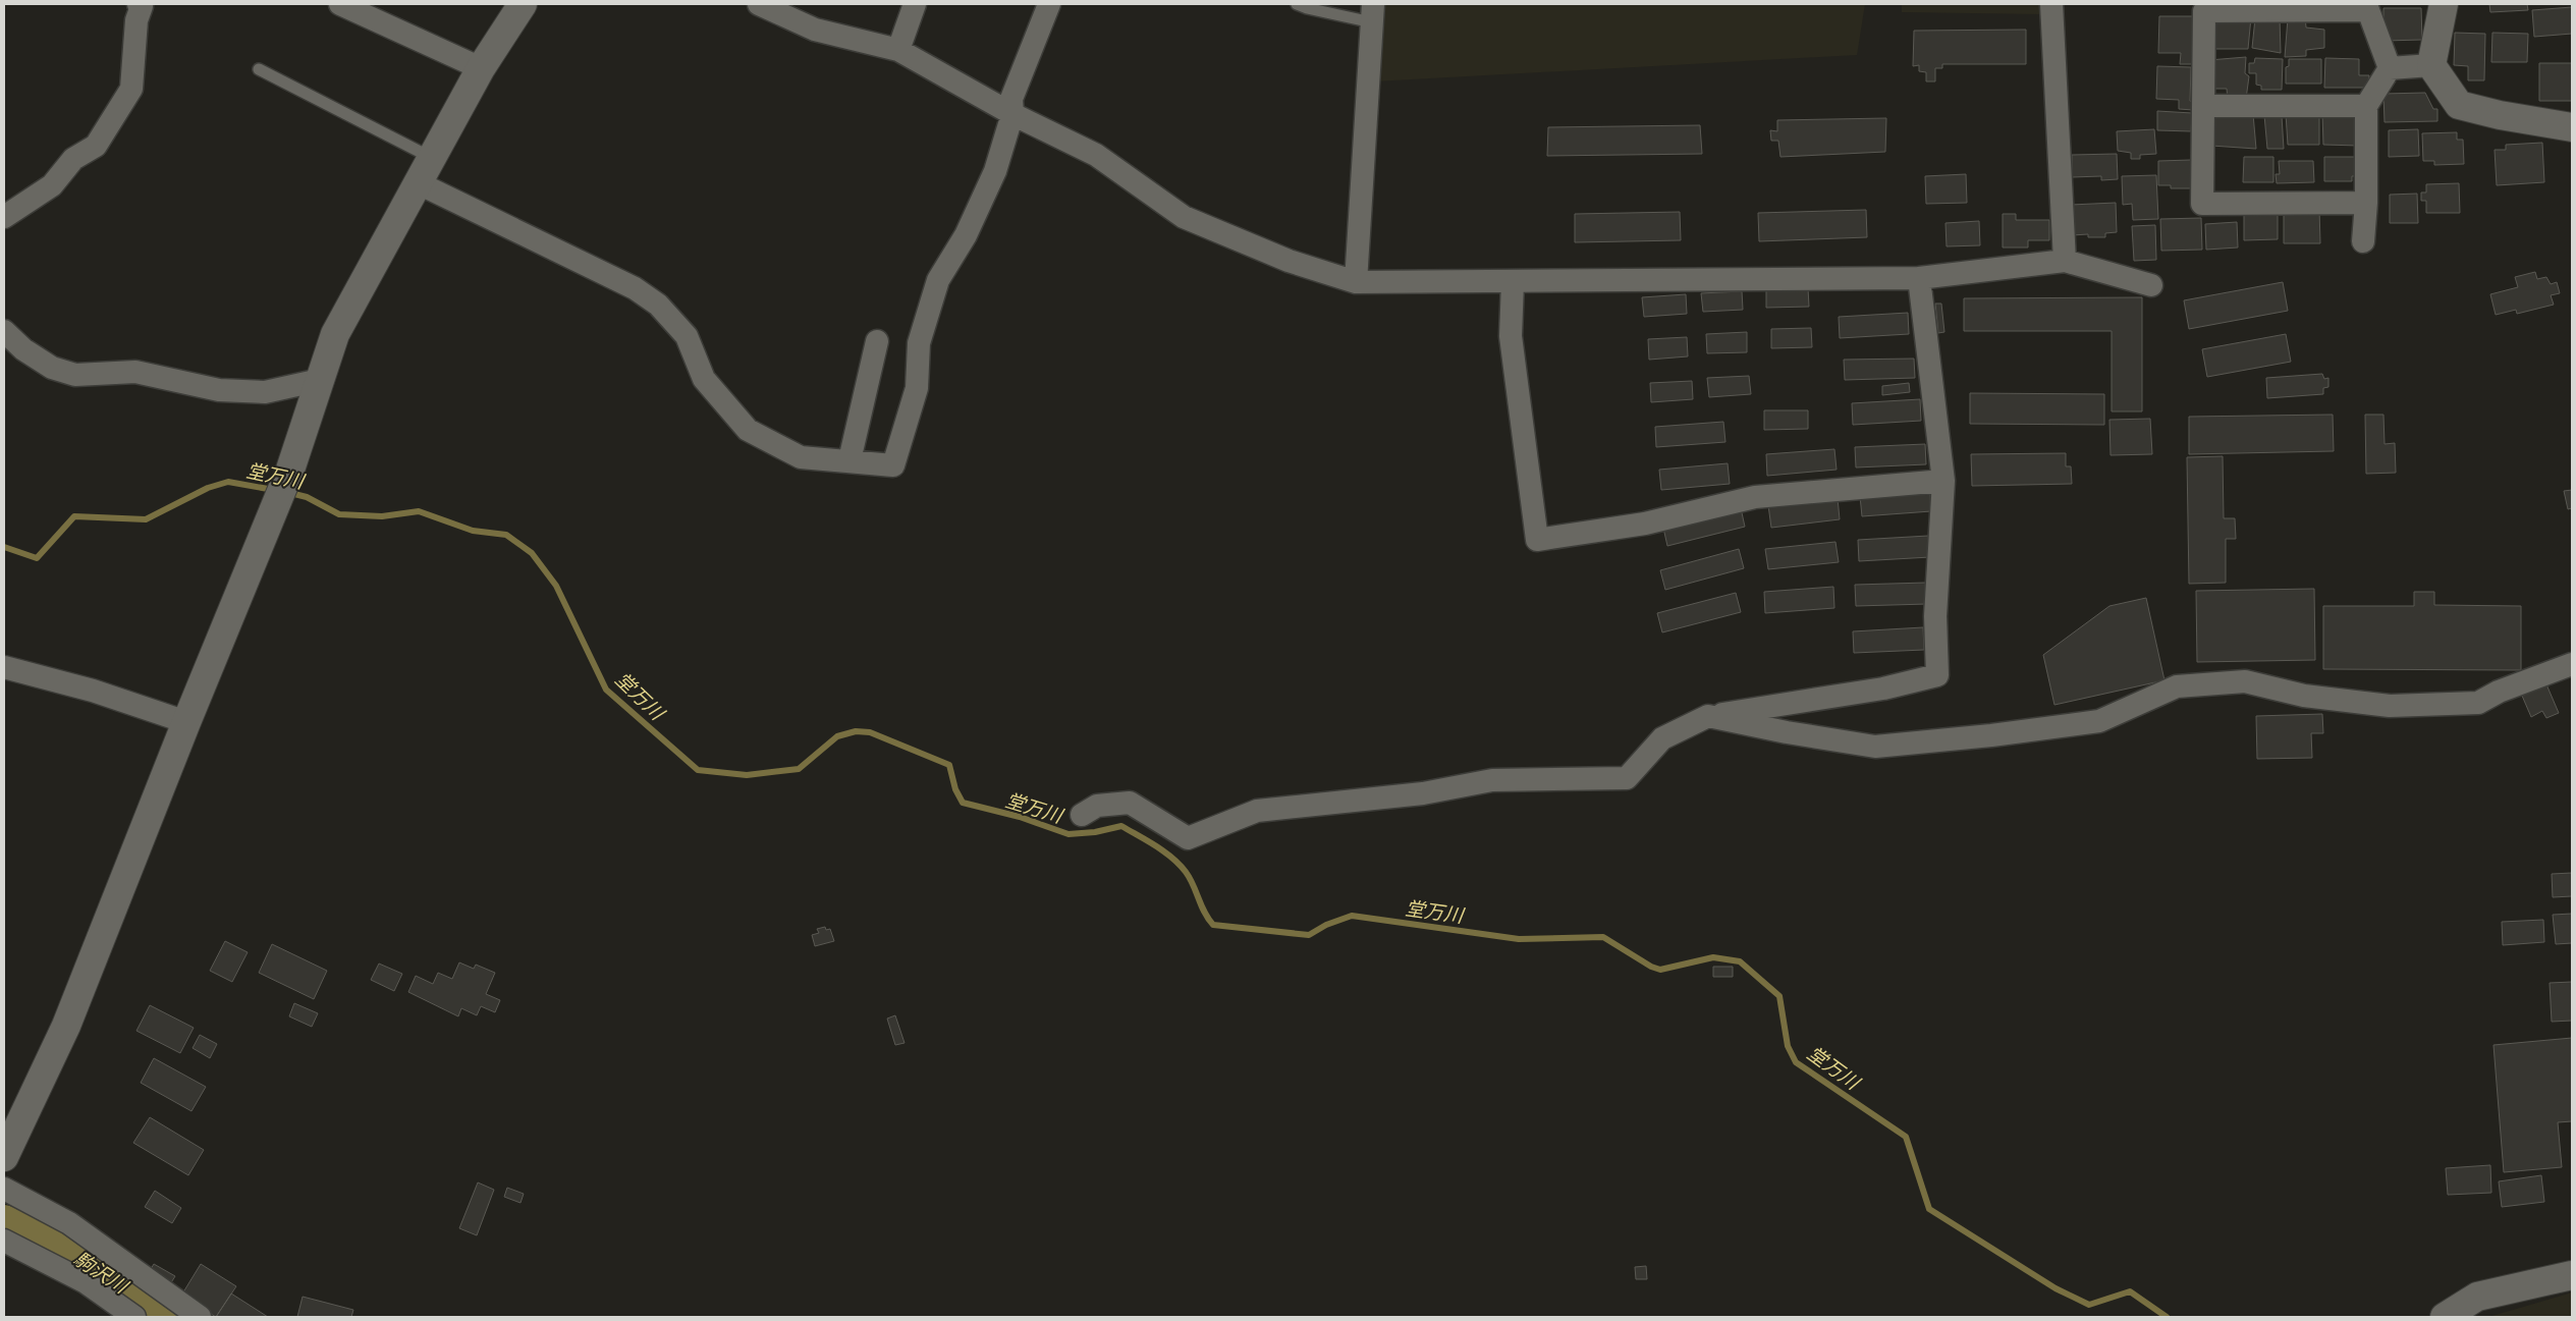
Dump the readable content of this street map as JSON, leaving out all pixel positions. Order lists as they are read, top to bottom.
{
  "water": ["堂万川", "駒沢川"]
}
